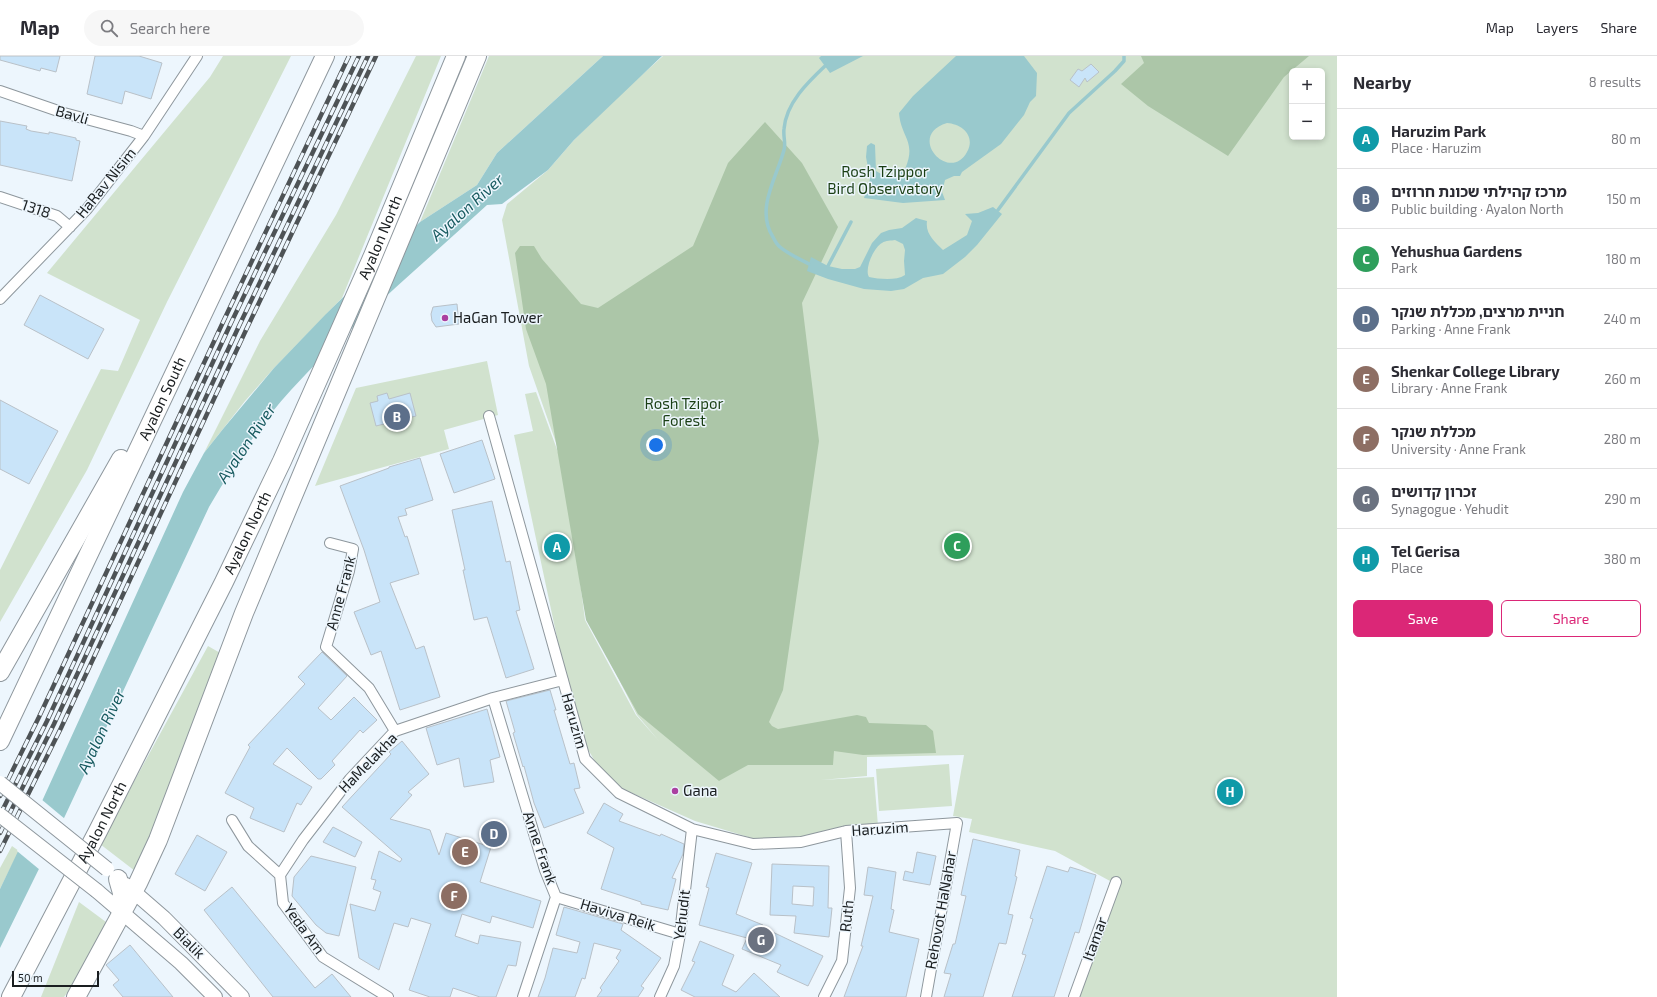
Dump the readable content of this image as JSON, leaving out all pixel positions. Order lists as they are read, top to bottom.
{
  "streets": {
    "highway": ["Ayalon North", "Ayalon South"],
    "main road": ["Bialik"],
    "street": [
      "Bavli",
      "HaRav Nisim",
      "1318",
      "Anne Frank",
      "Haruzim",
      "HaMelakha",
      "Rehovot HaNahar",
      "Haviva Reik",
      "Yehudit",
      "Ruth",
      "Yeda Am",
      "Itamar"
    ]
  },
  "crossings": [
    ["Bavli", "HaRav Nisim"],
    ["HaRav Nisim", "1318"],
    ["Anne Frank", "HaMelakha"],
    ["Anne Frank", "Haviva Reik"],
    ["Haruzim", "HaMelakha"],
    ["Haruzim", "Rehovot HaNahar"],
    ["Haruzim", "Yehudit"],
    ["Haruzim", "Ruth"],
    ["HaMelakha", "Yeda Am"],
    ["Haviva Reik", "Yehudit"]
  ],
  "water": ["Ayalon River"],
  "parks": ["Rosh Tzippor Bird Observatory", "Rosh Tzipor Forest"],
  "places": ["HaGan Tower", "Gana"],
  "scale_bar": "50 m",
  "page": {
    "header": "Map",
    "search": "Search here",
    "nav": ["Map", "Layers", "Share"],
    "heading": ["Nearby", "8 results"],
    "map_buttons": ["+", "−"],
    "list": [
      {
        "mark": "A",
        "name": "Haruzim Park",
        "note": "Place · Haruzim",
        "value": "80 m"
      },
      {
        "mark": "B",
        "name": "מרכז קהילתי שכונת חרוזים",
        "note": "Public building · Ayalon North",
        "value": "150 m"
      },
      {
        "mark": "C",
        "name": "Yehushua Gardens",
        "note": "Park",
        "value": "180 m"
      },
      {
        "mark": "D",
        "name": "חניית מרצים, מכללת שנקר",
        "note": "Parking · Anne Frank",
        "value": "240 m"
      },
      {
        "mark": "E",
        "name": "Shenkar College Library",
        "note": "Library · Anne Frank",
        "value": "260 m"
      },
      {
        "mark": "F",
        "name": "מכללת שנקר",
        "note": "University · Anne Frank",
        "value": "280 m"
      },
      {
        "mark": "G",
        "name": "זכרון קדושים",
        "note": "Synagogue · Yehudit",
        "value": "290 m"
      },
      {
        "mark": "H",
        "name": "Tel Gerisa",
        "note": "Place",
        "value": "380 m"
      }
    ],
    "pins": [
      "B",
      "C",
      "A",
      "H",
      "D",
      "E",
      "F",
      "G"
    ],
    "buttons": ["Save", "Share"],
    "scale": "50 m"
  }
}
